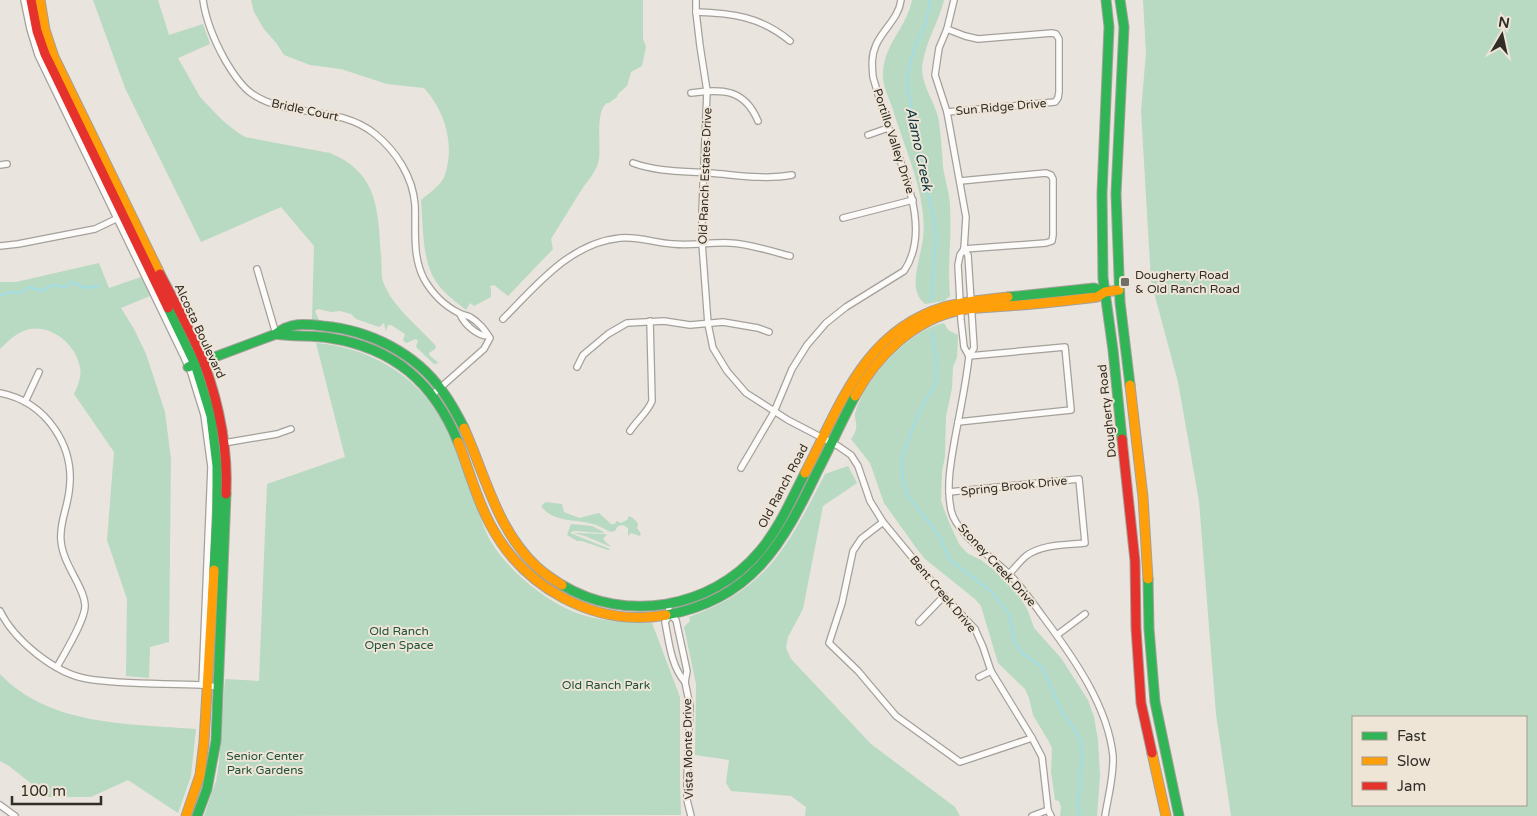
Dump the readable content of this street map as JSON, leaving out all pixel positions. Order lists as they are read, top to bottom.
{
  "streets": {
    "main road": ["Alcosta Boulevard", "Dougherty Road", "Old Ranch Road"],
    "street": [
      "Sun Ridge Drive",
      "Bridle Court",
      "Portillo Valley Drive",
      "Old Ranch Estates Drive",
      "Spring Brook Drive",
      "Stoney Creek Drive",
      "Bent Creek Drive",
      "Vista Monte Drive"
    ]
  },
  "crossings": [
    ["Bridle Court", "Old Ranch Road"],
    ["Portillo Valley Drive", "Old Ranch Estates Drive"],
    ["Old Ranch Estates Drive", "Old Ranch Road"],
    ["Old Ranch Estates Drive", "Bent Creek Drive"],
    ["Alcosta Boulevard", "Old Ranch Road"],
    ["Dougherty Road", "Old Ranch Road"],
    ["Old Ranch Road", "Stoney Creek Drive"],
    ["Old Ranch Road", "Bent Creek Drive"],
    ["Old Ranch Road", "Vista Monte Drive"],
    ["Spring Brook Drive", "Stoney Creek Drive"]
  ],
  "water": ["Alamo Creek"],
  "parks": ["Old Ranch Open Space", "Old Ranch Park", "Senior Center Park Gardens"],
  "places": {
    "transit": ["Dougherty Road & Old Ranch Road"]
  },
  "legend": ["Fast", "Slow", "Jam"],
  "scale_bar": "100 m",
  "north": "top"
}
